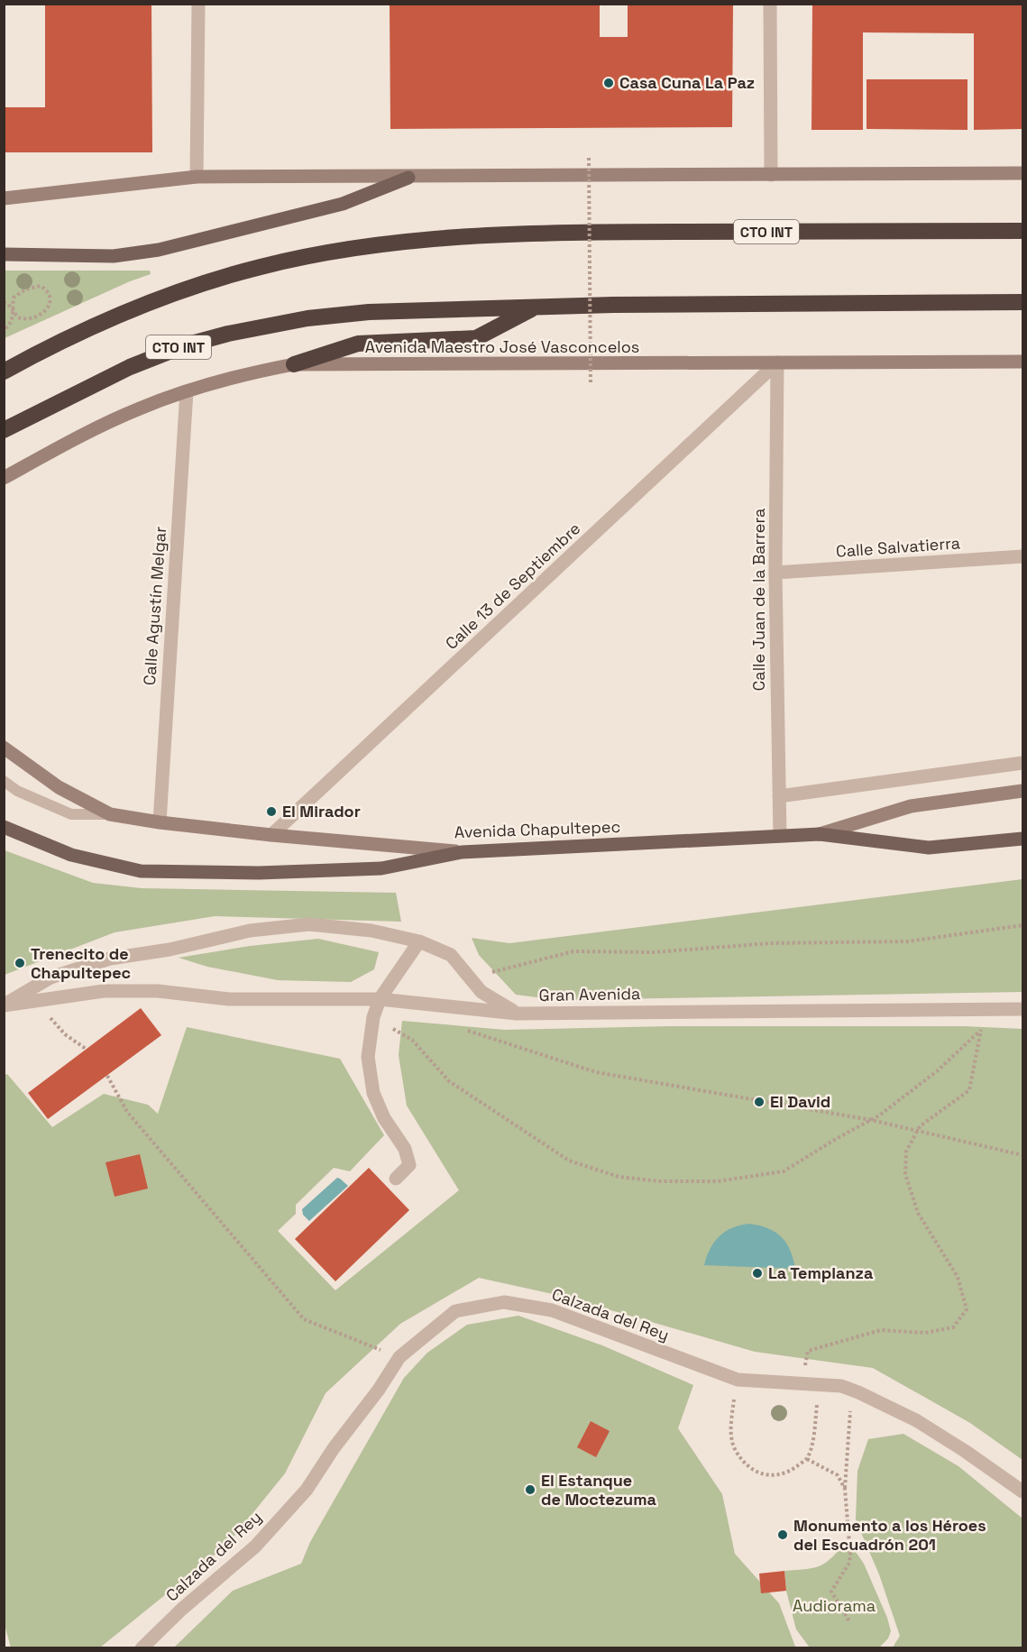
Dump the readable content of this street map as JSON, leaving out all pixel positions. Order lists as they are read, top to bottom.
{
  "streets": {
    "highway": ["CTO INT"],
    "main road": ["Avenida Maestro José Vasconcelos", "Avenida Chapultepec"],
    "street": [
      "Calle Salvatierra",
      "Calle 13 de Septiembre",
      "Calle Juan de la Barrera",
      "Calle Agustín Melgar",
      "Gran Avenida",
      "Calzada del Rey"
    ]
  },
  "crossings": [
    ["Avenida Maestro José Vasconcelos", "Calle 13 de Septiembre"],
    ["Avenida Maestro José Vasconcelos", "Calle Juan de la Barrera"],
    ["Avenida Maestro José Vasconcelos", "Calle Agustín Melgar"],
    ["Calle Salvatierra", "Calle Juan de la Barrera"],
    ["Calle 13 de Septiembre", "Calle Juan de la Barrera"],
    ["Calle 13 de Septiembre", "Avenida Chapultepec"],
    ["Calle Juan de la Barrera", "Avenida Chapultepec"],
    ["Calle Agustín Melgar", "Avenida Chapultepec"]
  ],
  "parks": ["Audiorama"],
  "places": [
    "Casa Cuna La Paz",
    "El Mirador",
    "Trenecito de Chapultepec",
    "El David",
    "La Templanza",
    "El Estanque de Moctezuma",
    "Monumento a los Héroes del Escuadrón 201"
  ]
}
